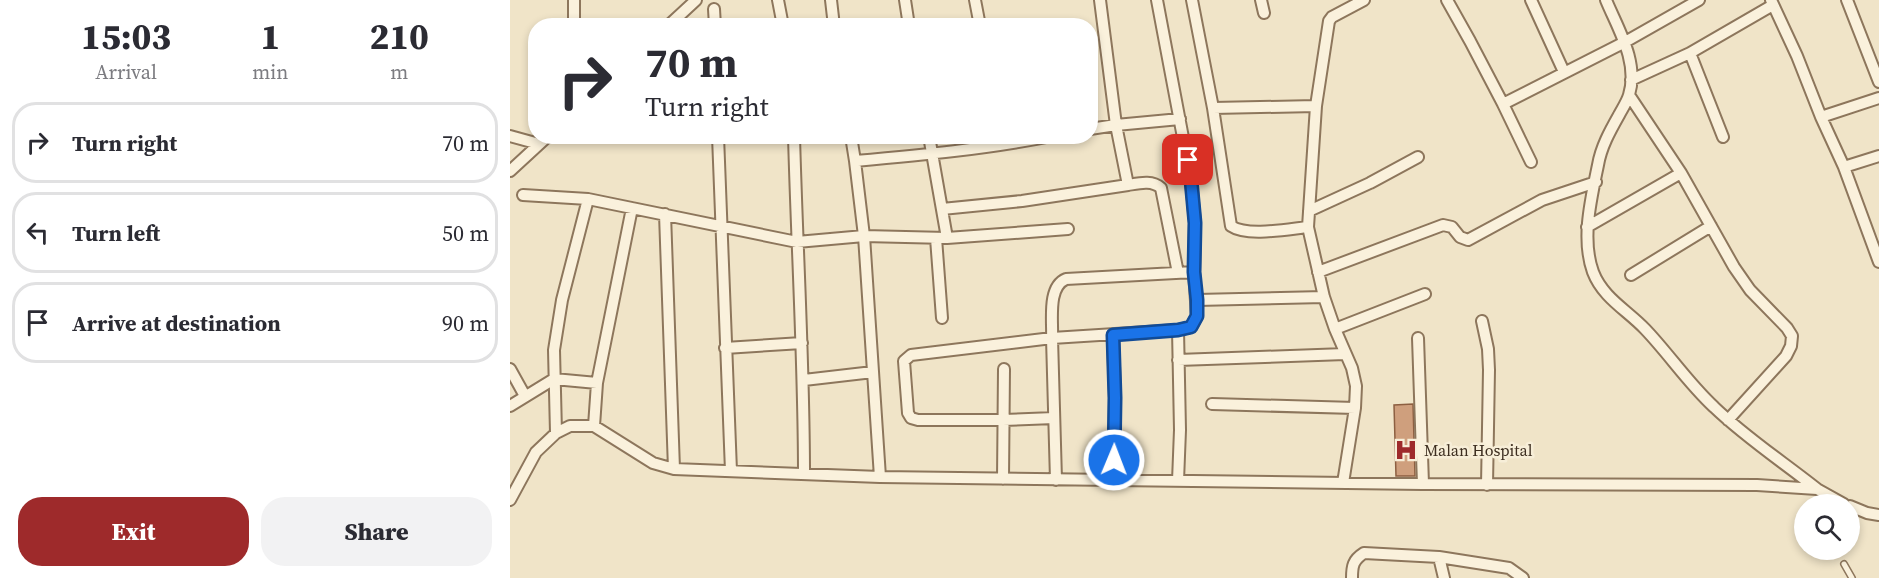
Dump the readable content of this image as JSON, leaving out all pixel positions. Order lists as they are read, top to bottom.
{
  "places": {
    "hospital": ["Malan Hospital"]
  },
  "page": {
    "eta": [
      "15:03",
      "Arrival",
      "1",
      "min",
      "210",
      "m"
    ],
    "turn": ["70 m", "Turn right"],
    "list": [
      {
        "name": "Turn right",
        "value": "70 m"
      },
      {
        "name": "Turn left",
        "value": "50 m"
      },
      {
        "name": "Arrive at destination",
        "value": "90 m"
      }
    ],
    "buttons": ["Exit", "Share"]
  }
}
